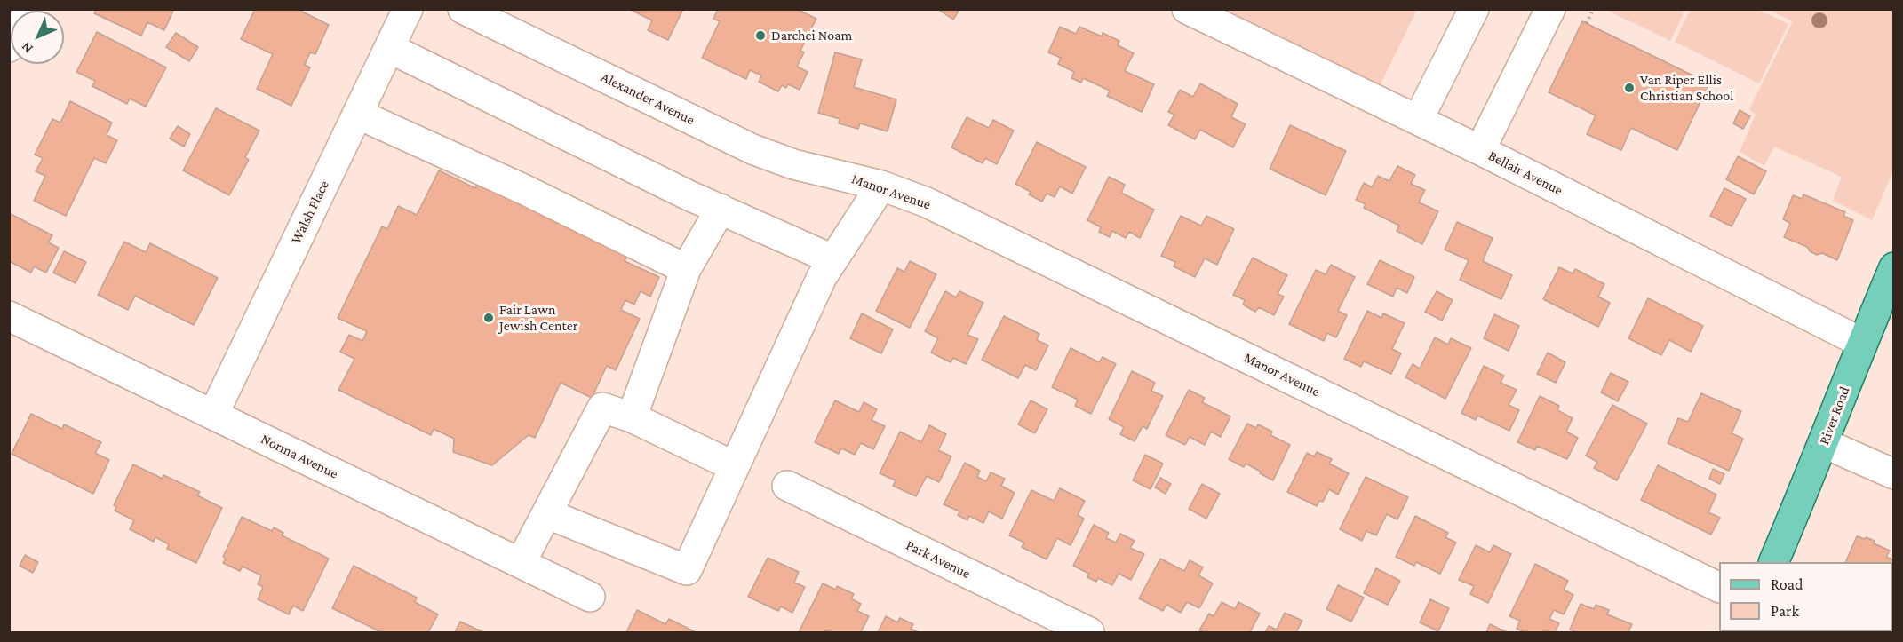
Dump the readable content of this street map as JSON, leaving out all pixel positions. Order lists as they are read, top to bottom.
{
  "streets": {
    "main road": ["River Road"],
    "street": [
      "Alexander Avenue",
      "Bellair Avenue",
      "Manor Avenue",
      "Walsh Place",
      "Norma Avenue",
      "Park Avenue"
    ]
  },
  "crossings": [
    ["Alexander Avenue", "Manor Avenue"],
    ["Bellair Avenue", "River Road"],
    ["Walsh Place", "Norma Avenue"]
  ],
  "places": ["Darchei Noam", "Van Riper Ellis Christian School", "Fair Lawn Jewish Center"],
  "legend": ["Road", "Park"],
  "north": "bottom left"
}
